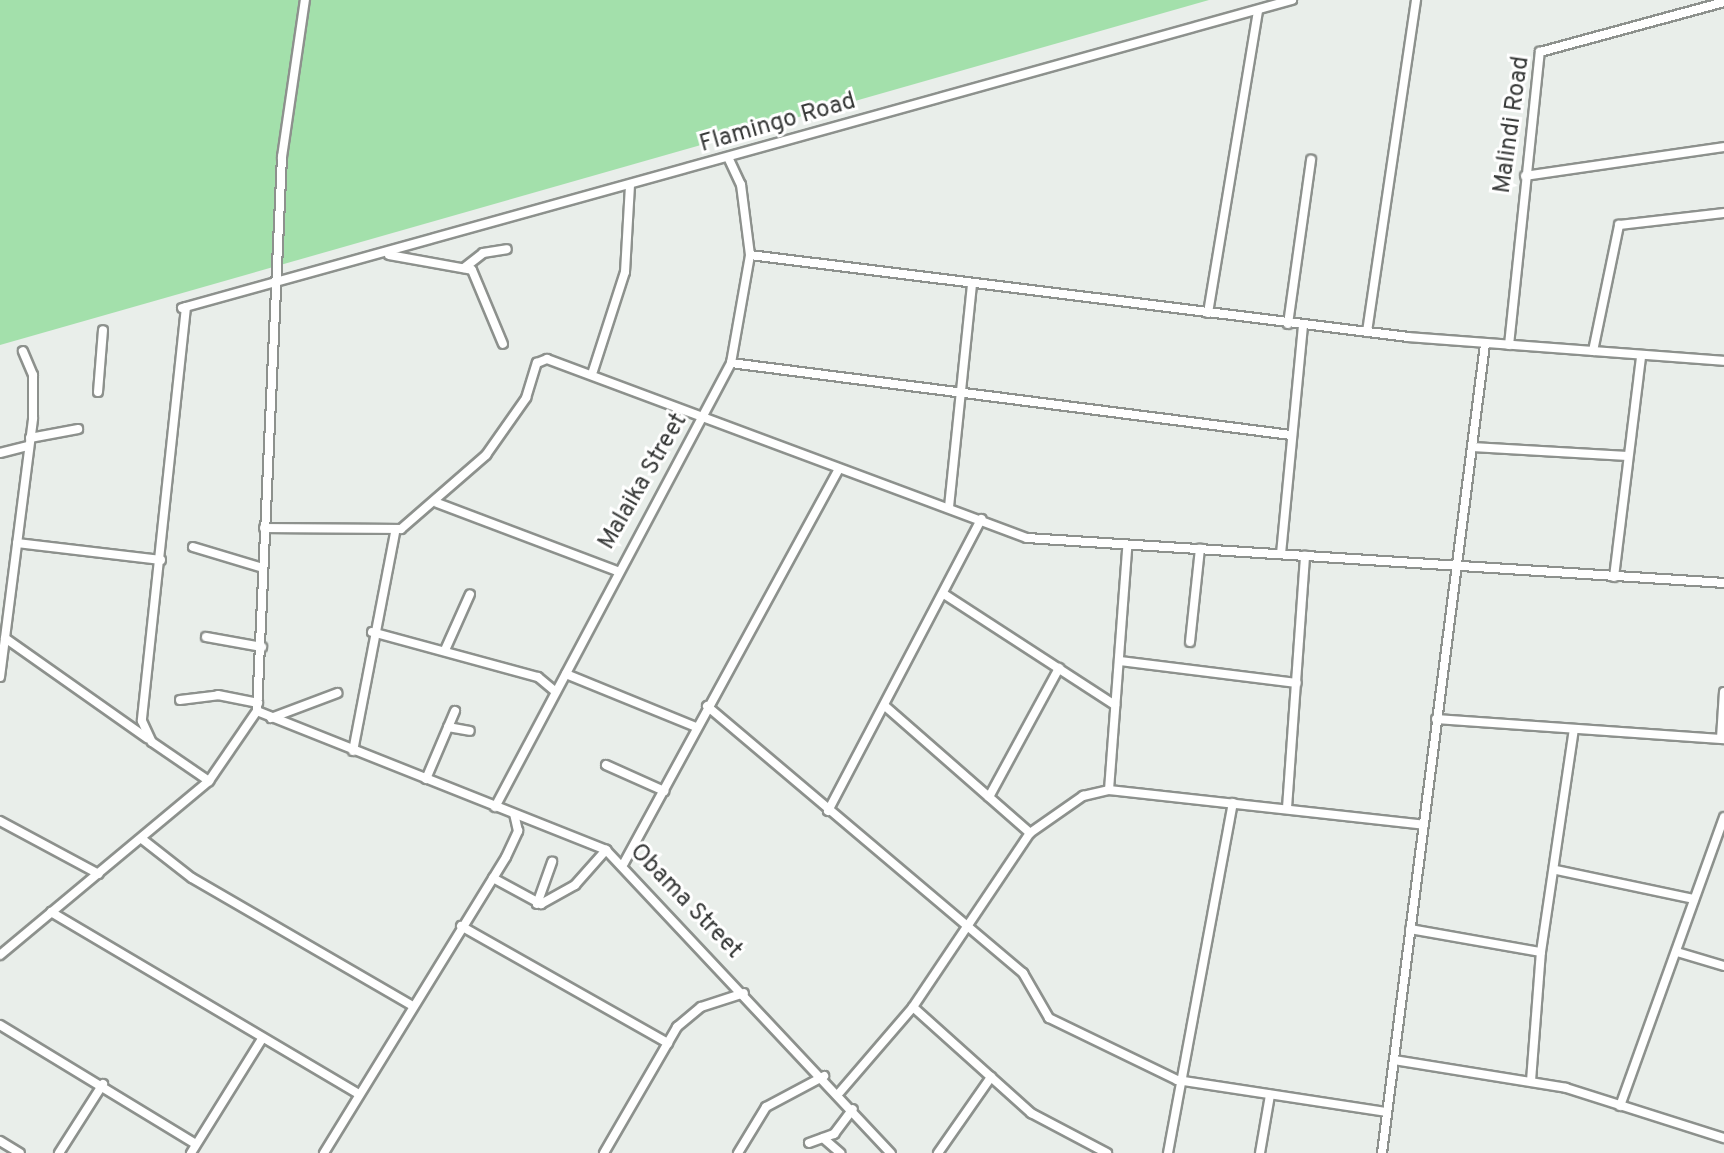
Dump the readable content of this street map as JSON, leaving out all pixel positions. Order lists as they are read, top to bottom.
{
  "streets": {
    "street": [
      "Flamingo Road",
      "Malindi Road",
      "Malaika Street",
      "Obama Street"
    ]
  },
  "crossings": [
    ["Flamingo Road", "Malaika Street"],
    ["Malaika Street", "Obama Street"]
  ]
}
